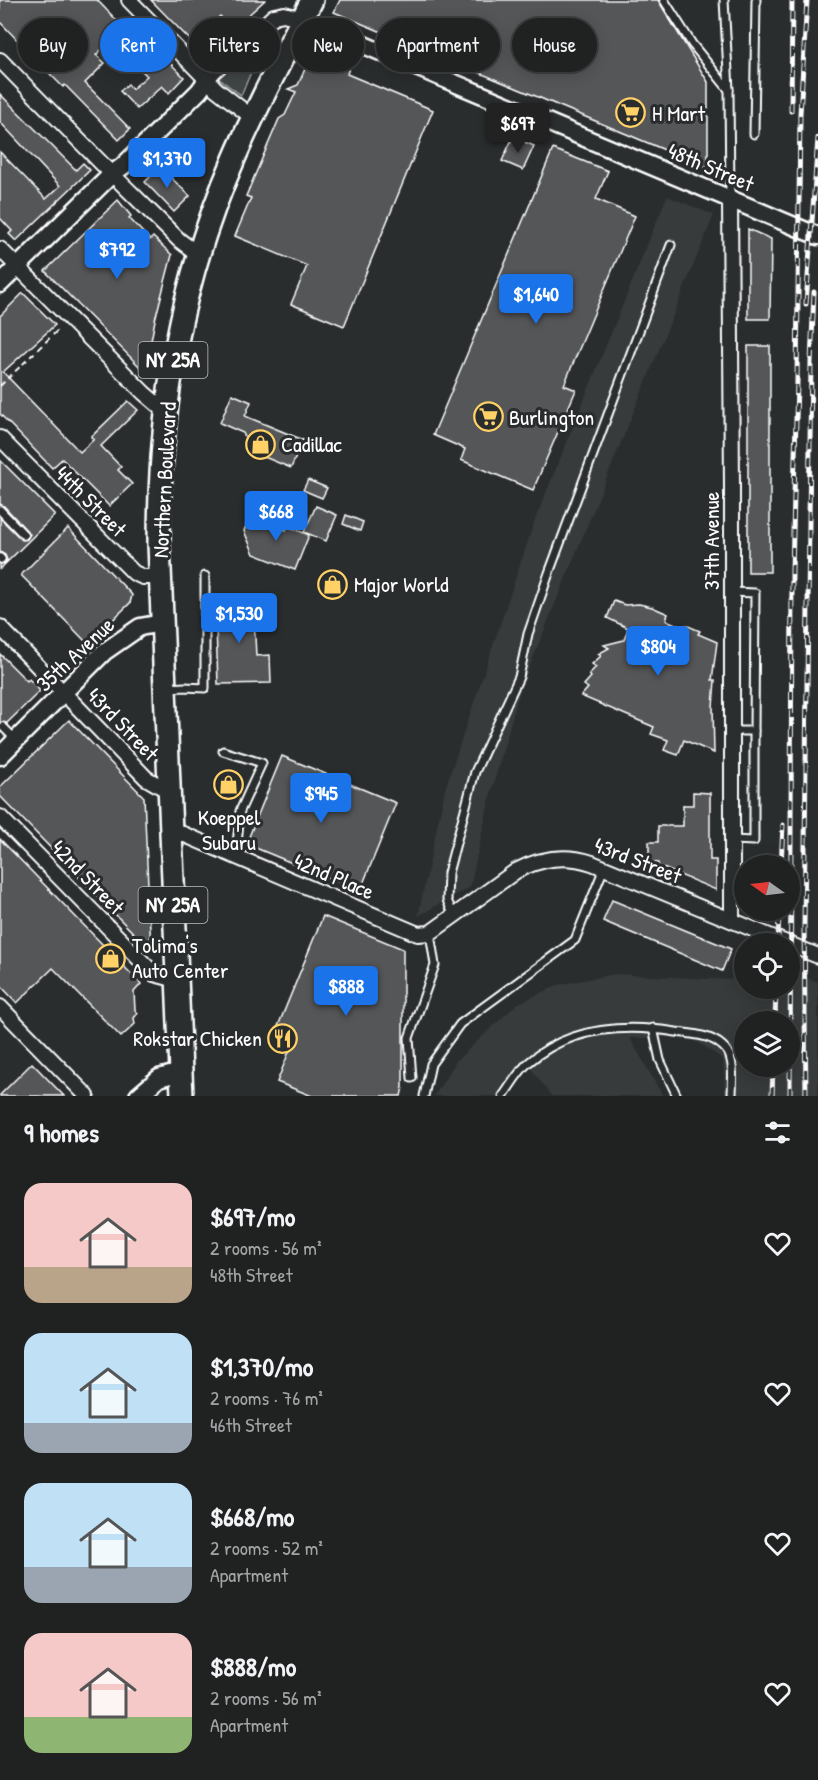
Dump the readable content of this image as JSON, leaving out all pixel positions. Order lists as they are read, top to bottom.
{
  "streets": {
    "main road": ["NY 25A", "Northern Boulevard"],
    "street": [
      "48th Street",
      "44th Street",
      "37th Avenue",
      "35th Avenue",
      "43rd Street",
      "42nd Place",
      "42nd Street"
    ]
  },
  "crossings": [
    ["48th Street", "Northern Boulevard"],
    ["48th Street", "37th Avenue"],
    ["Northern Boulevard", "44th Street"],
    ["Northern Boulevard", "35th Avenue"],
    ["Northern Boulevard", "43rd Street"],
    ["Northern Boulevard", "42nd Place"],
    ["Northern Boulevard", "42nd Street"],
    ["37th Avenue", "43rd Street"],
    ["35th Avenue", "43rd Street"]
  ],
  "places": {
    "supermarket": ["H Mart", "Burlington"],
    "shop": [
      "Cadillac",
      "Major World",
      "Koeppel Subaru",
      "Tolima's Auto Center"
    ],
    "restaurant": ["Rokstar Chicken"]
  },
  "north": "left",
  "page": {
    "chip": [
      "Buy",
      "Rent",
      "Filters",
      "New",
      "Apartment",
      "House"
    ],
    "price": [
      "$697",
      "$1,370",
      "$792",
      "$1,640",
      "$668",
      "$1,530",
      "$804",
      "$945",
      "$888"
    ],
    "heading": "9 homes",
    "list": [
      {
        "name": "$697/mo",
        "note": "2 rooms · 56 m² · 48th Street"
      },
      {
        "name": "$1,370/mo",
        "note": "2 rooms · 76 m² · 46th Street"
      },
      {
        "name": "$668/mo",
        "note": "2 rooms · 52 m² · Apartment"
      },
      {
        "name": "$888/mo",
        "note": "2 rooms · 56 m² · Apartment"
      }
    ]
  }
}
